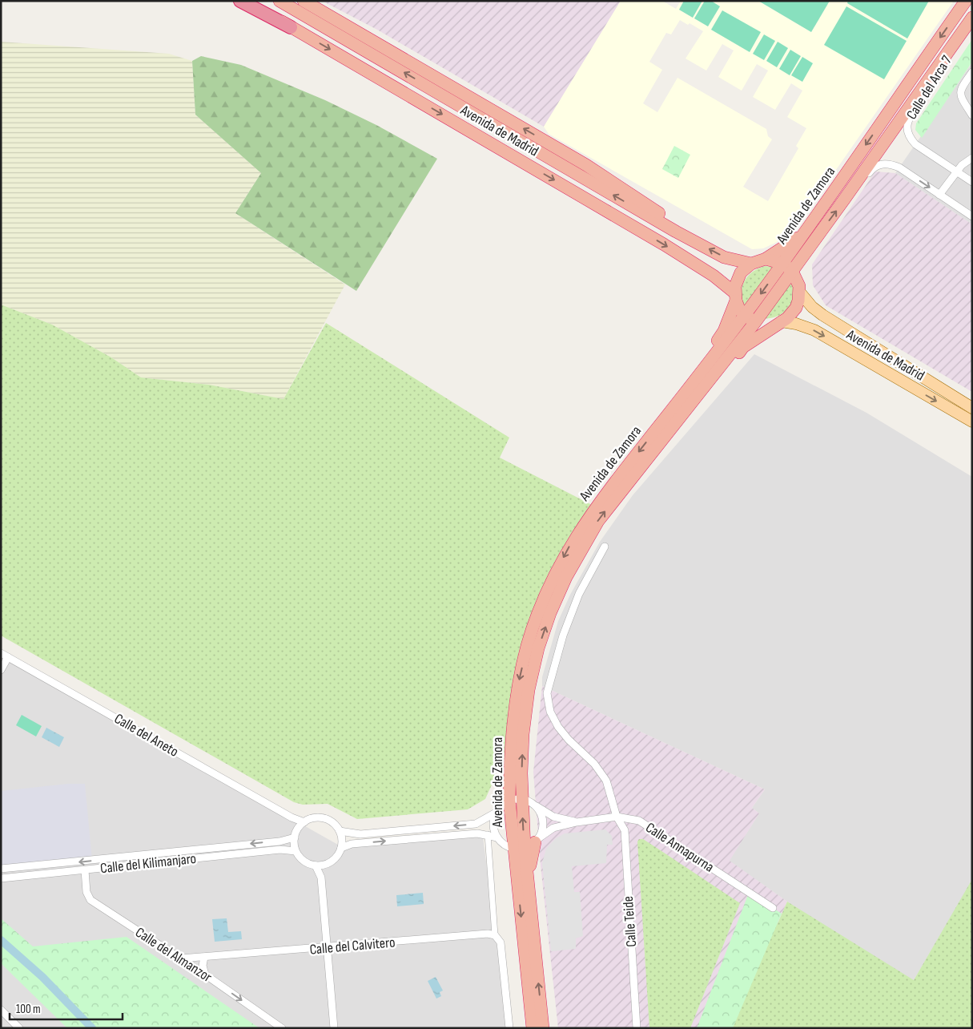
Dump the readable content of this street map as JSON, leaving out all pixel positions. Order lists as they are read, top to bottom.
{
  "streets": {
    "highway": ["Avenida de Madrid", "Avenida de Zamora"],
    "street": [
      "Calle del Arca 7",
      "Calle del Aneto",
      "Calle Annapurna",
      "Calle del Kilimanjaro",
      "Calle Teide",
      "Calle del Calvitero",
      "Calle del Almanzor"
    ]
  },
  "crossings": [
    ["Calle del Arca 7", "Avenida de Zamora"],
    ["Avenida de Zamora", "Calle Annapurna"],
    ["Calle del Aneto", "Calle del Kilimanjaro"],
    ["Calle Annapurna", "Calle Teide"],
    ["Calle del Kilimanjaro", "Calle del Almanzor"],
    ["Calle del Calvitero", "Calle del Almanzor"]
  ],
  "one_way": ["Calle del Almanzor"],
  "scale_bar": "100 m"
}
